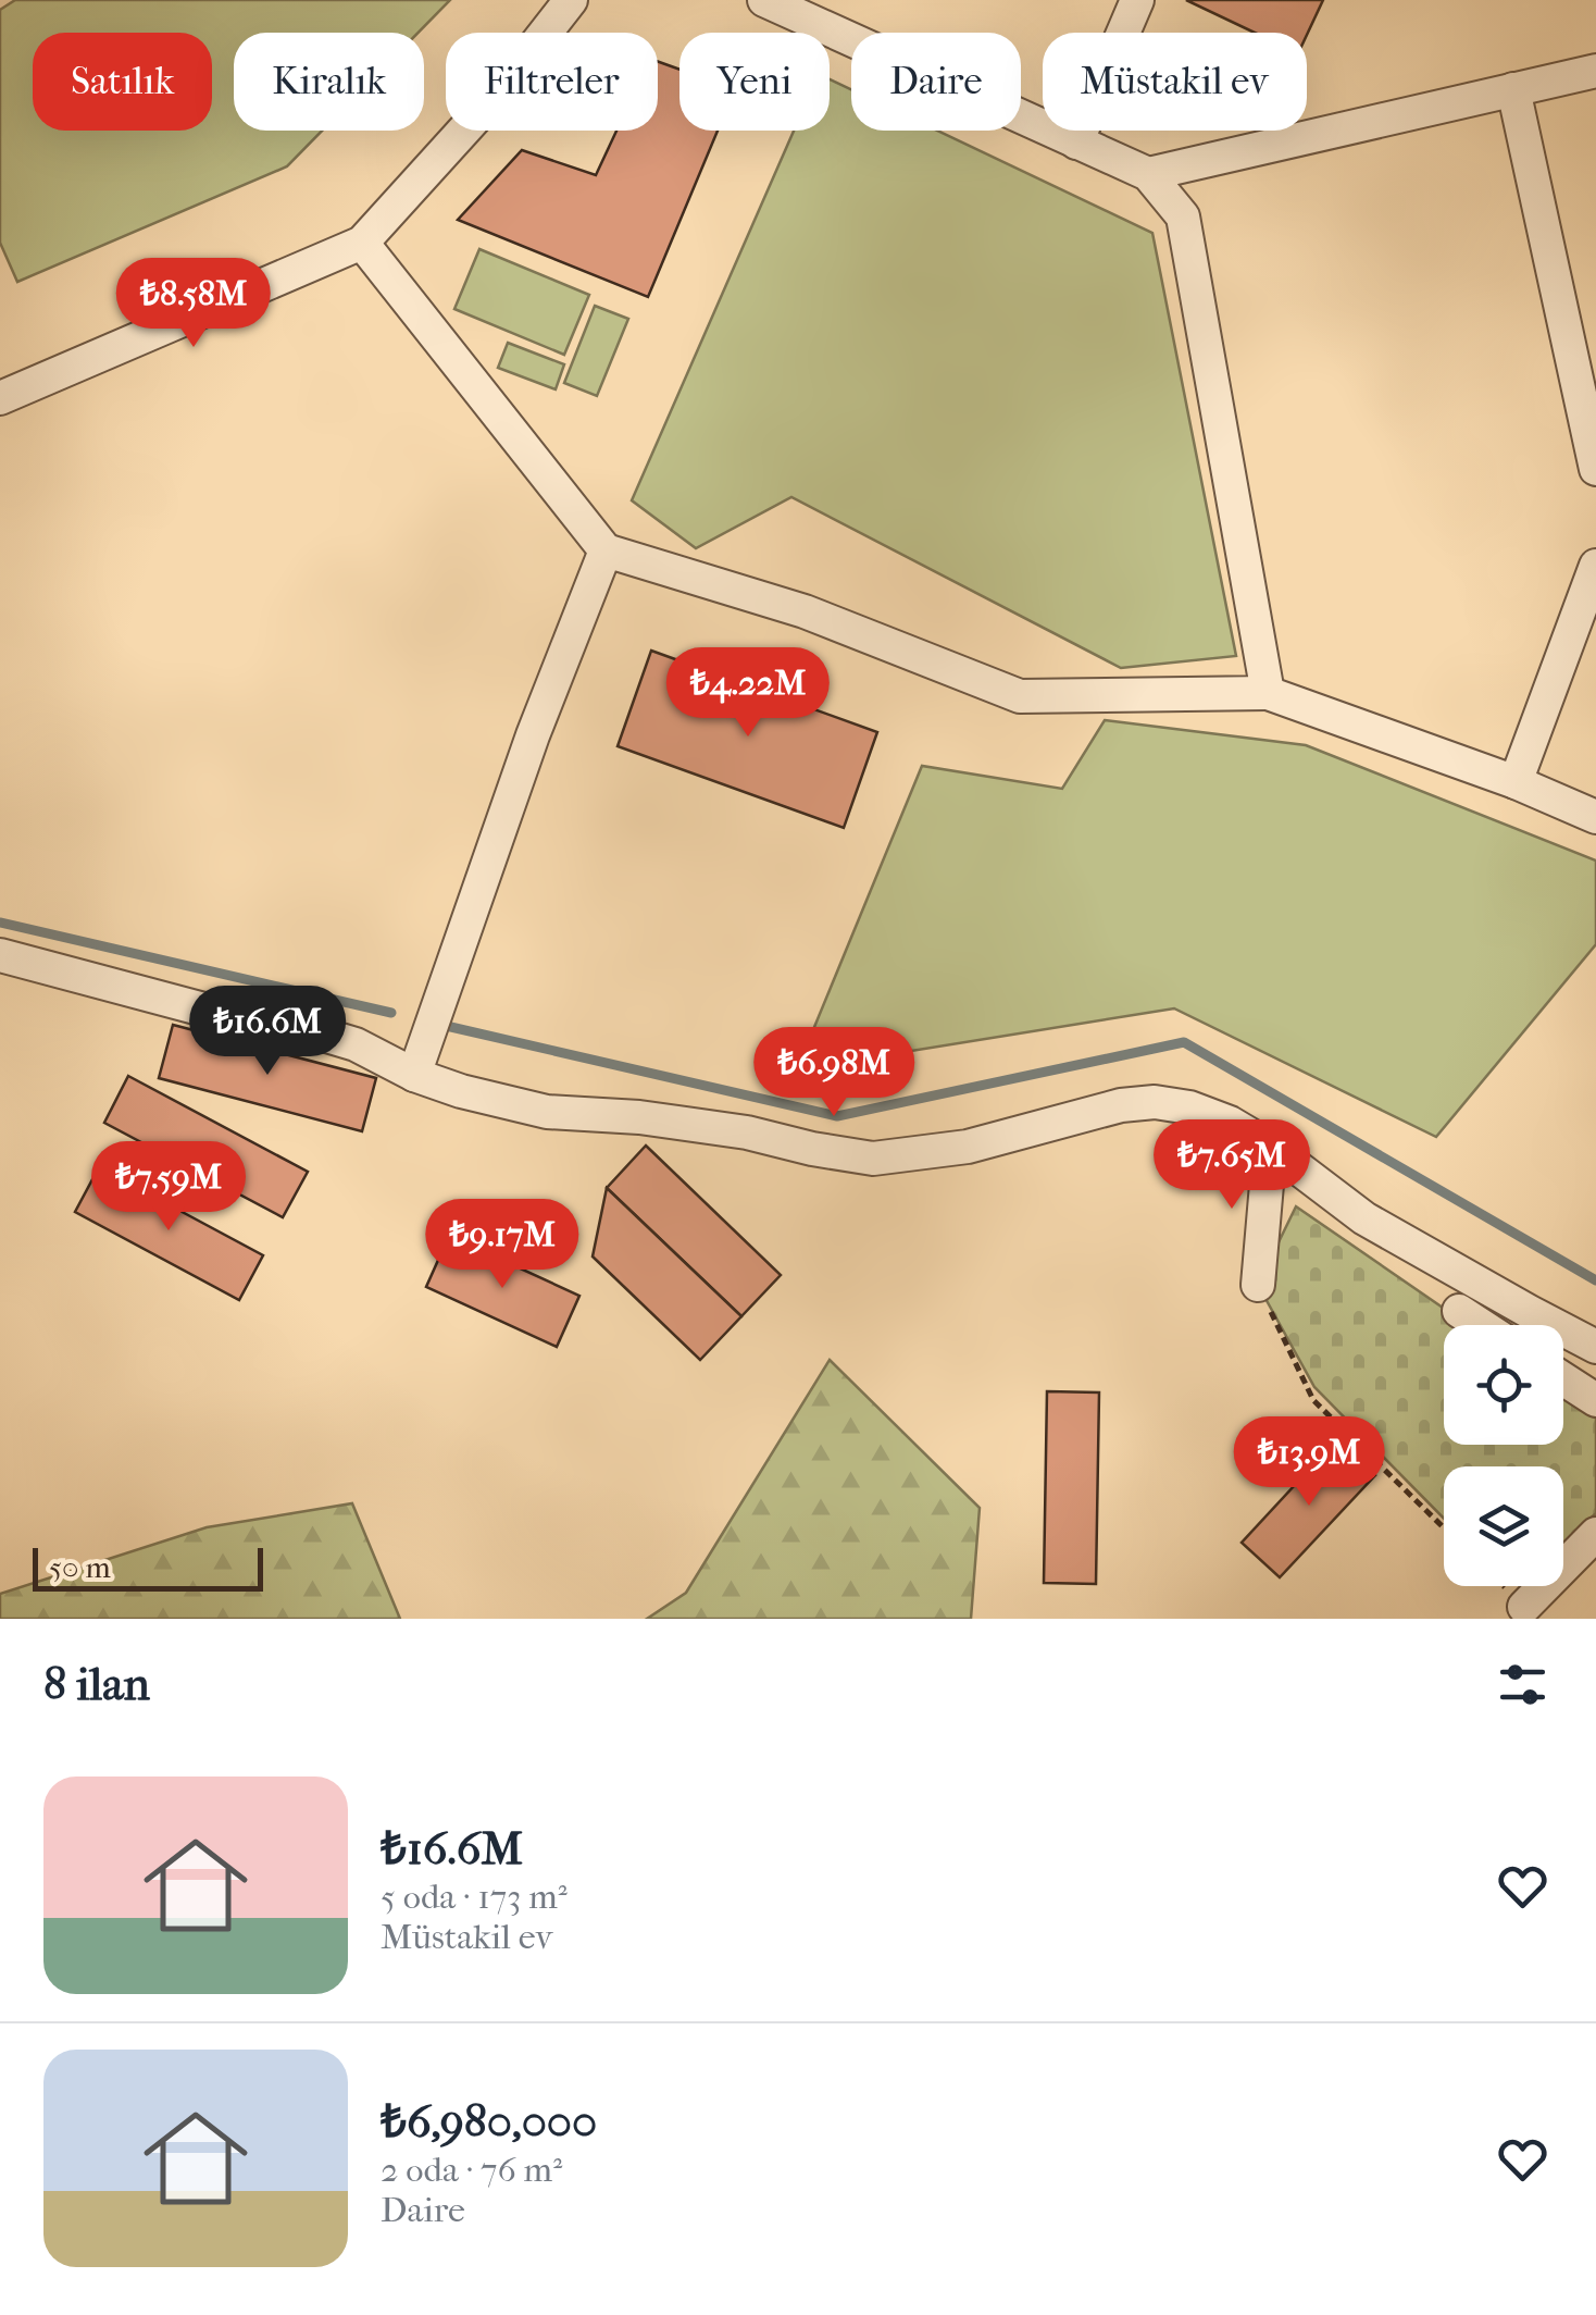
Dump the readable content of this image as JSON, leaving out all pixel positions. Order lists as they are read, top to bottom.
{
  "scale_bar": "50 m",
  "page": {
    "chip": [
      "Satılık",
      "Kiralık",
      "Filtreler",
      "Yeni",
      "Daire",
      "Müstakil ev"
    ],
    "price": [
      "₺8.58M",
      "₺4.22M",
      "₺16.6M",
      "₺6.98M",
      "₺7.65M",
      "₺7.59M",
      "₺9.17M",
      "₺13.9M"
    ],
    "scale": "50 m",
    "heading": "8 ilan",
    "list": [
      {
        "name": "₺16.6M",
        "note": "5 oda · 173 m² · Müstakil ev"
      },
      {
        "name": "₺6,980,000",
        "note": "2 oda · 76 m² · Daire"
      }
    ]
  }
}
